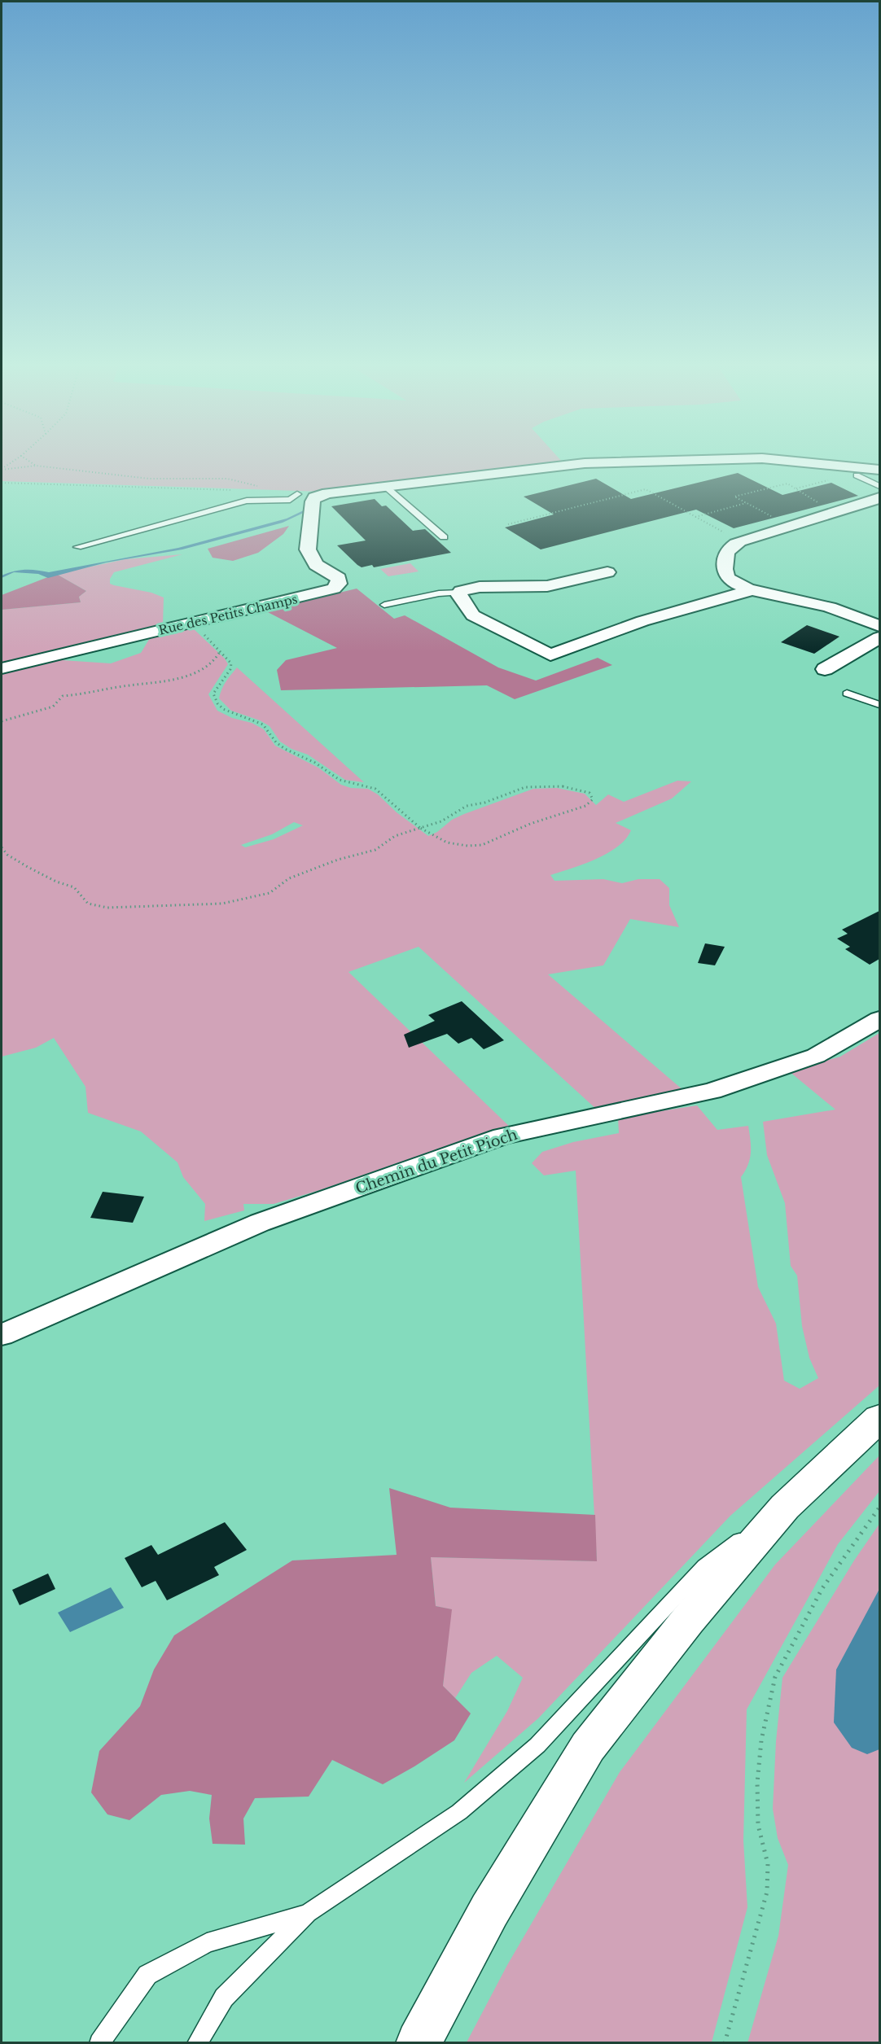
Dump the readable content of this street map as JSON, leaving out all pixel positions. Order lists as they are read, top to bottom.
{
  "streets": {
    "street": ["Rue des Petits Champs", "Chemin du Petit Pioch"]
  }
}
